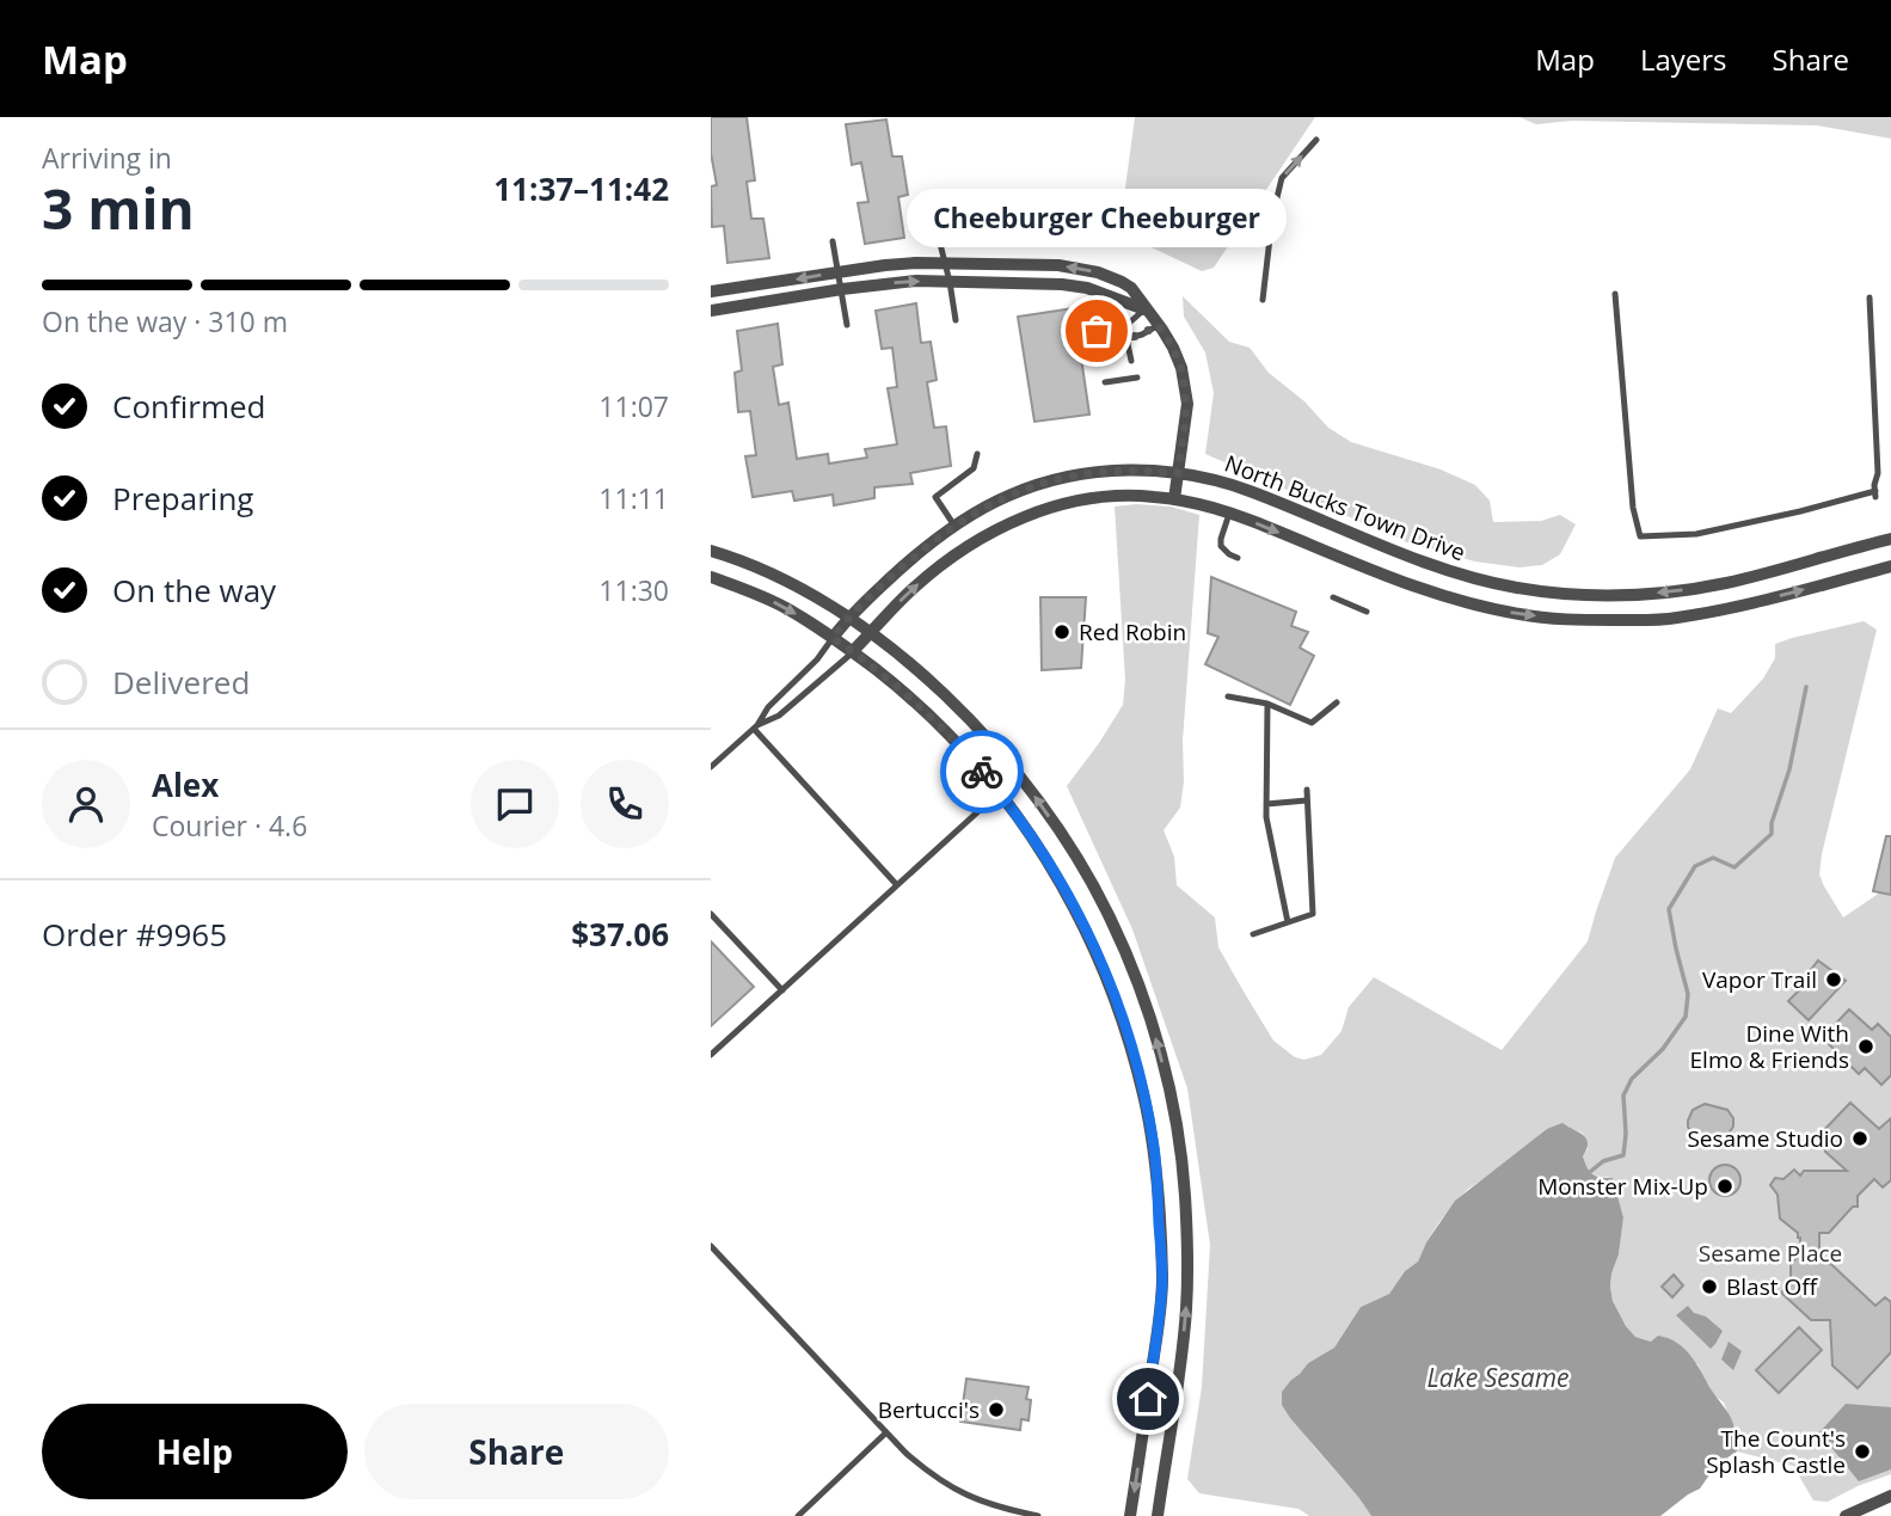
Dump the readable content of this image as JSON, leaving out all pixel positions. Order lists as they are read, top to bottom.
{
  "streets": {
    "street": ["North Bucks Town Drive"]
  },
  "water": ["Lake Sesame"],
  "parks": ["Sesame Place"],
  "places": [
    "Cheeburger Cheeburger",
    "Red Robin",
    "Vapor Trail",
    "Dine With Elmo & Friends",
    "Sesame Studio",
    "Monster Mix-Up",
    "Blast Off",
    "Bertucci's",
    "The Count's Splash Castle"
  ],
  "page": {
    "header": "Map",
    "nav": ["Map", "Layers", "Share"],
    "heading": ["3 min", "Arriving in", "11:37–11:42"],
    "panel": [
      "Alex",
      "Courier · 4.6",
      "Order #9965",
      "$37.06"
    ],
    "bubble": "Cheeburger Cheeburger",
    "bar": "On the way · 310 m",
    "list": [
      ["Confirmed", "11:07"],
      ["Preparing", "11:11"],
      ["On the way", "11:30"],
      "Delivered"
    ],
    "buttons": ["Help", "Share"]
  }
}
